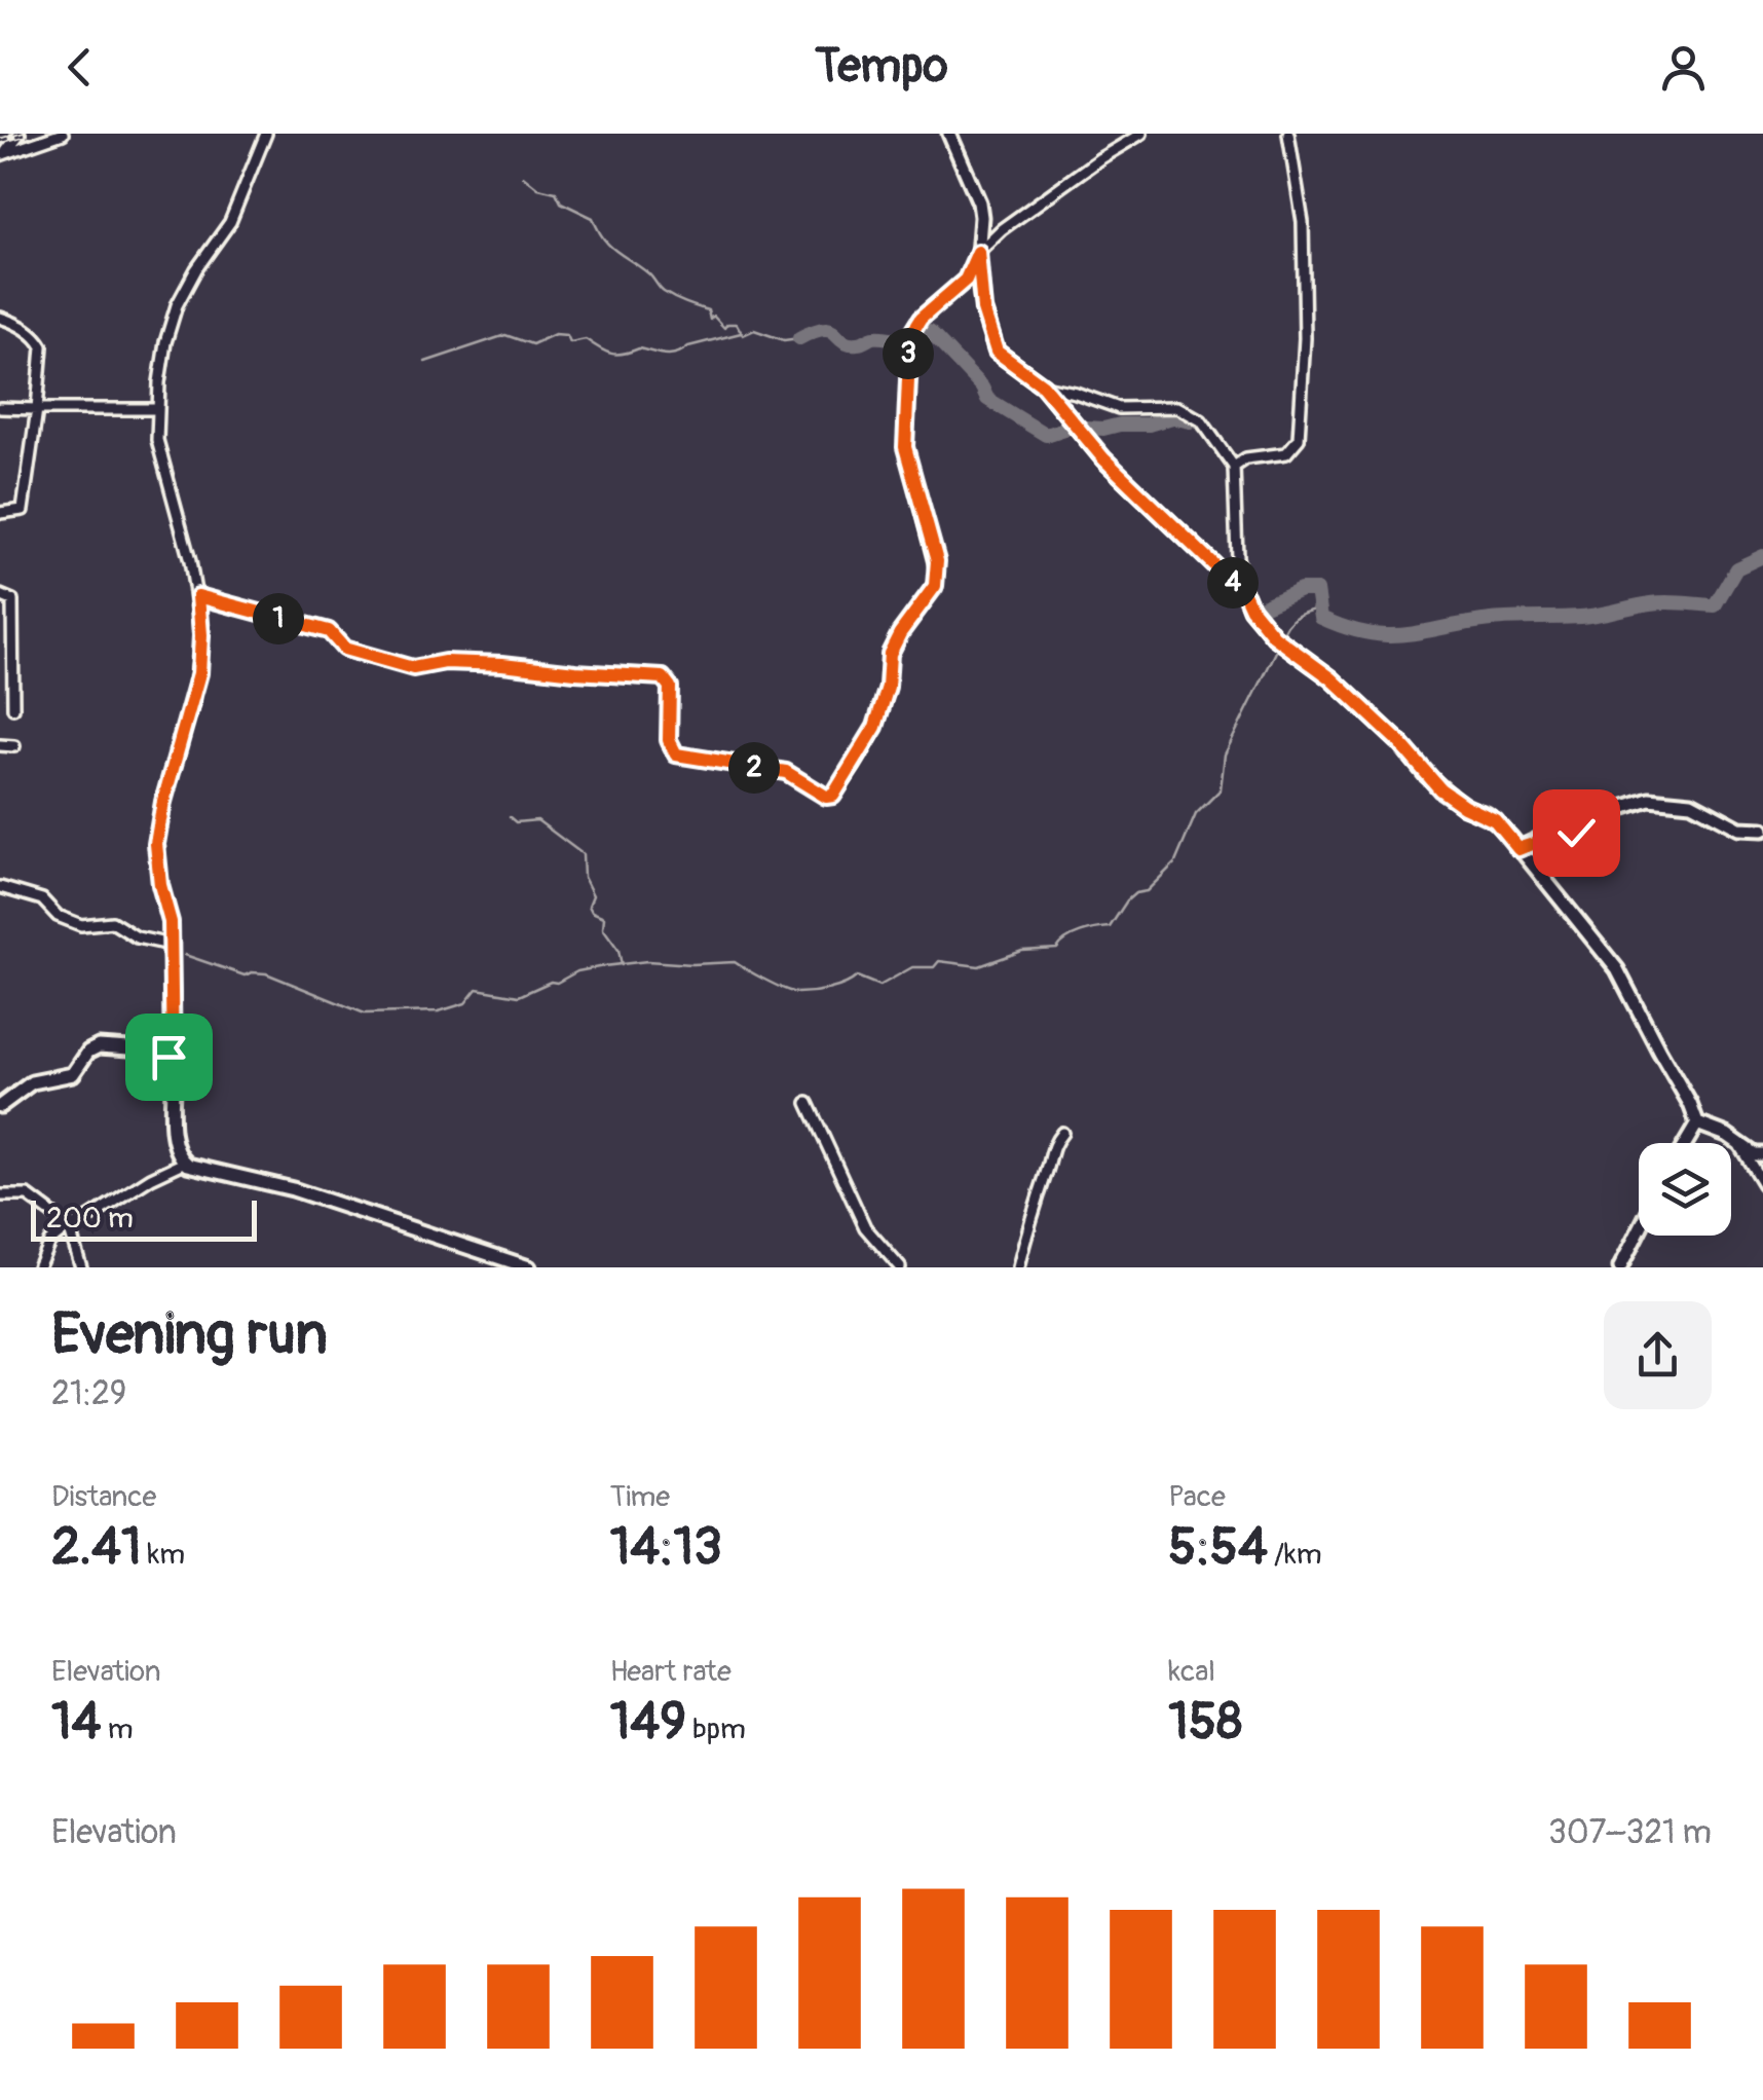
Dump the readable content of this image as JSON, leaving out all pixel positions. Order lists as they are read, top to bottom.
{
  "scale_bar": "200 m",
  "page": {
    "header": "Tempo",
    "pins": [
      "3",
      "4",
      "1",
      "2"
    ],
    "scale": "200 m",
    "heading": ["Evening run", "21:29"],
    "stats": [
      ["Distance", "2.41 km"],
      ["Time", "14:13"],
      ["Pace", "5:54 /km"],
      ["Elevation", "14 m"],
      ["Heart rate", "149 bpm"],
      ["kcal", "158"]
    ],
    "chart": ["Elevation", "307–321 m"]
  }
}
